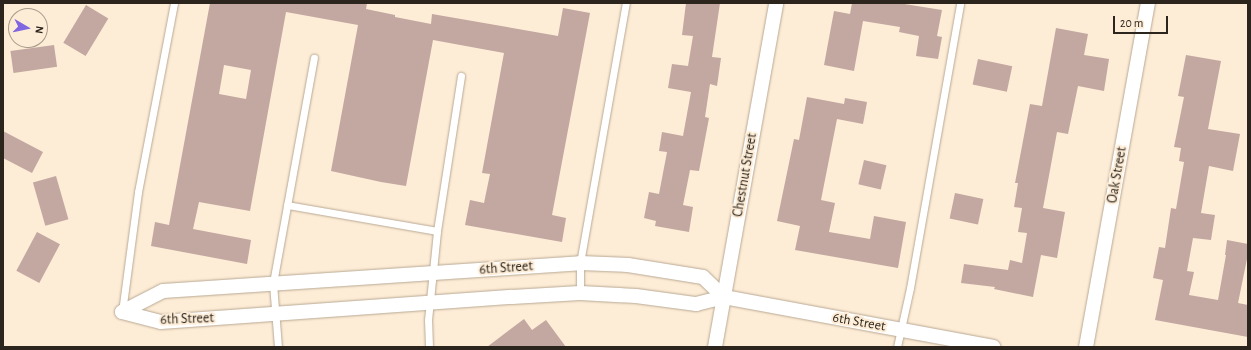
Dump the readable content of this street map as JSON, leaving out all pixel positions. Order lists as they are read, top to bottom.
{
  "streets": {
    "street": ["Chestnut Street", "Oak Street", "6th Street"]
  },
  "crossings": [
    ["Chestnut Street", "6th Street"]
  ],
  "scale_bar": "20 m",
  "north": "right"
}
